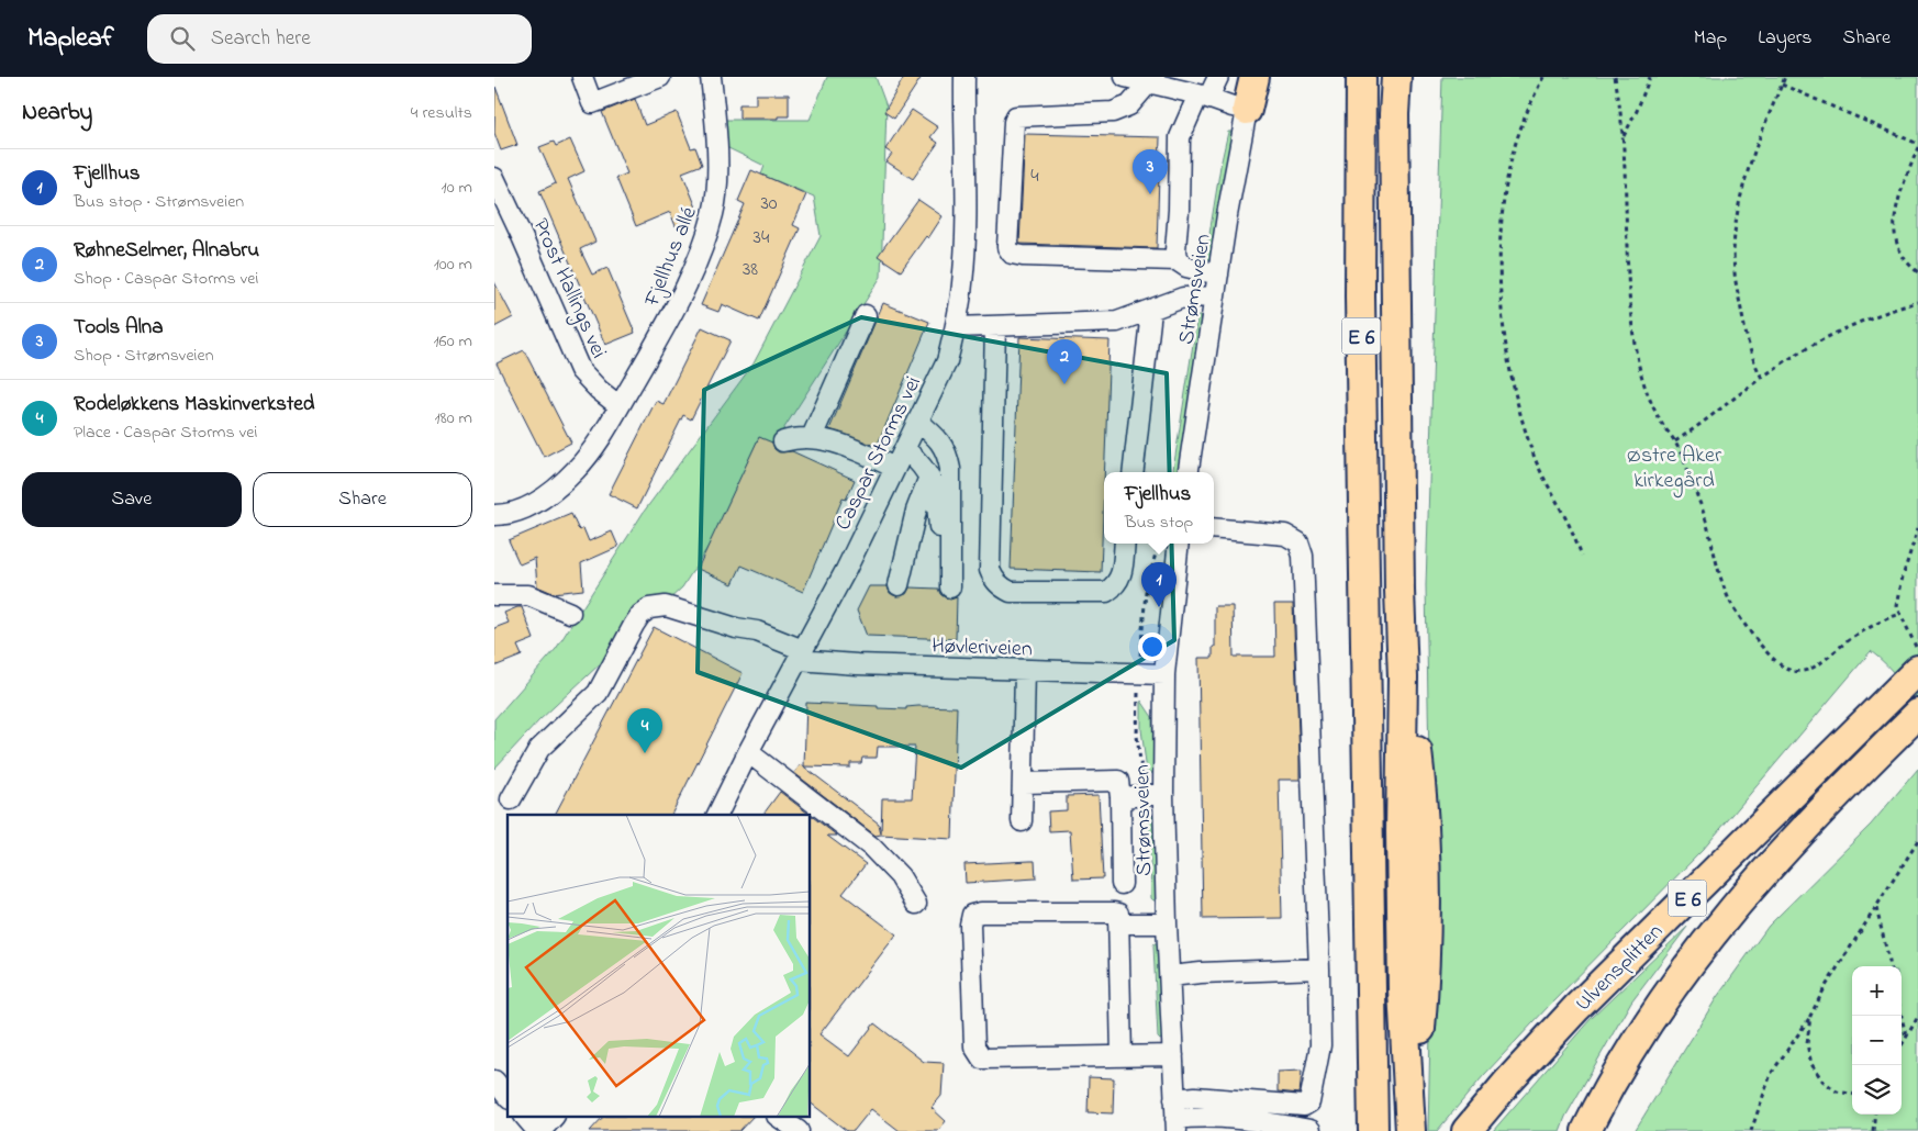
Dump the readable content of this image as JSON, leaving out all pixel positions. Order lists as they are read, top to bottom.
{
  "streets": {
    "highway": ["E 6", "Ulvensplitten"],
    "street": [
      "Fjellhus allé",
      "Prost Hallings vei",
      "Strømsveien",
      "Caspar Storms vei",
      "Høvleriveien"
    ]
  },
  "crossings": [
    ["Fjellhus allé", "Prost Hallings vei"],
    ["Strømsveien", "Høvleriveien"],
    ["Caspar Storms vei", "Høvleriveien"]
  ],
  "parks": ["Østre Aker kirkegård"],
  "house_numbers": [
    "4",
    "30",
    "34",
    "38"
  ],
  "page": {
    "header": "Mapleaf",
    "search": "Search here",
    "nav": ["Map", "Layers", "Share"],
    "heading": ["Nearby", "4 results"],
    "list": [
      {
        "mark": "1",
        "name": "Fjellhus",
        "note": "Bus stop · Strømsveien",
        "value": "10 m"
      },
      {
        "mark": "2",
        "name": "RøhneSelmer, Alnabru",
        "note": "Shop · Caspar Storms vei",
        "value": "100 m"
      },
      {
        "mark": "3",
        "name": "Tools Alna",
        "note": "Shop · Strømsveien",
        "value": "160 m"
      },
      {
        "mark": "4",
        "name": "Rodeløkkens Maskinverksted",
        "note": "Place · Caspar Storms vei",
        "value": "180 m"
      }
    ],
    "pins": [
      "3",
      "2",
      "1",
      "4"
    ],
    "buttons": ["Save", "Share"],
    "popup": ["Fjellhus", "Bus stop"],
    "map_buttons": ["+", "−"]
  }
}
